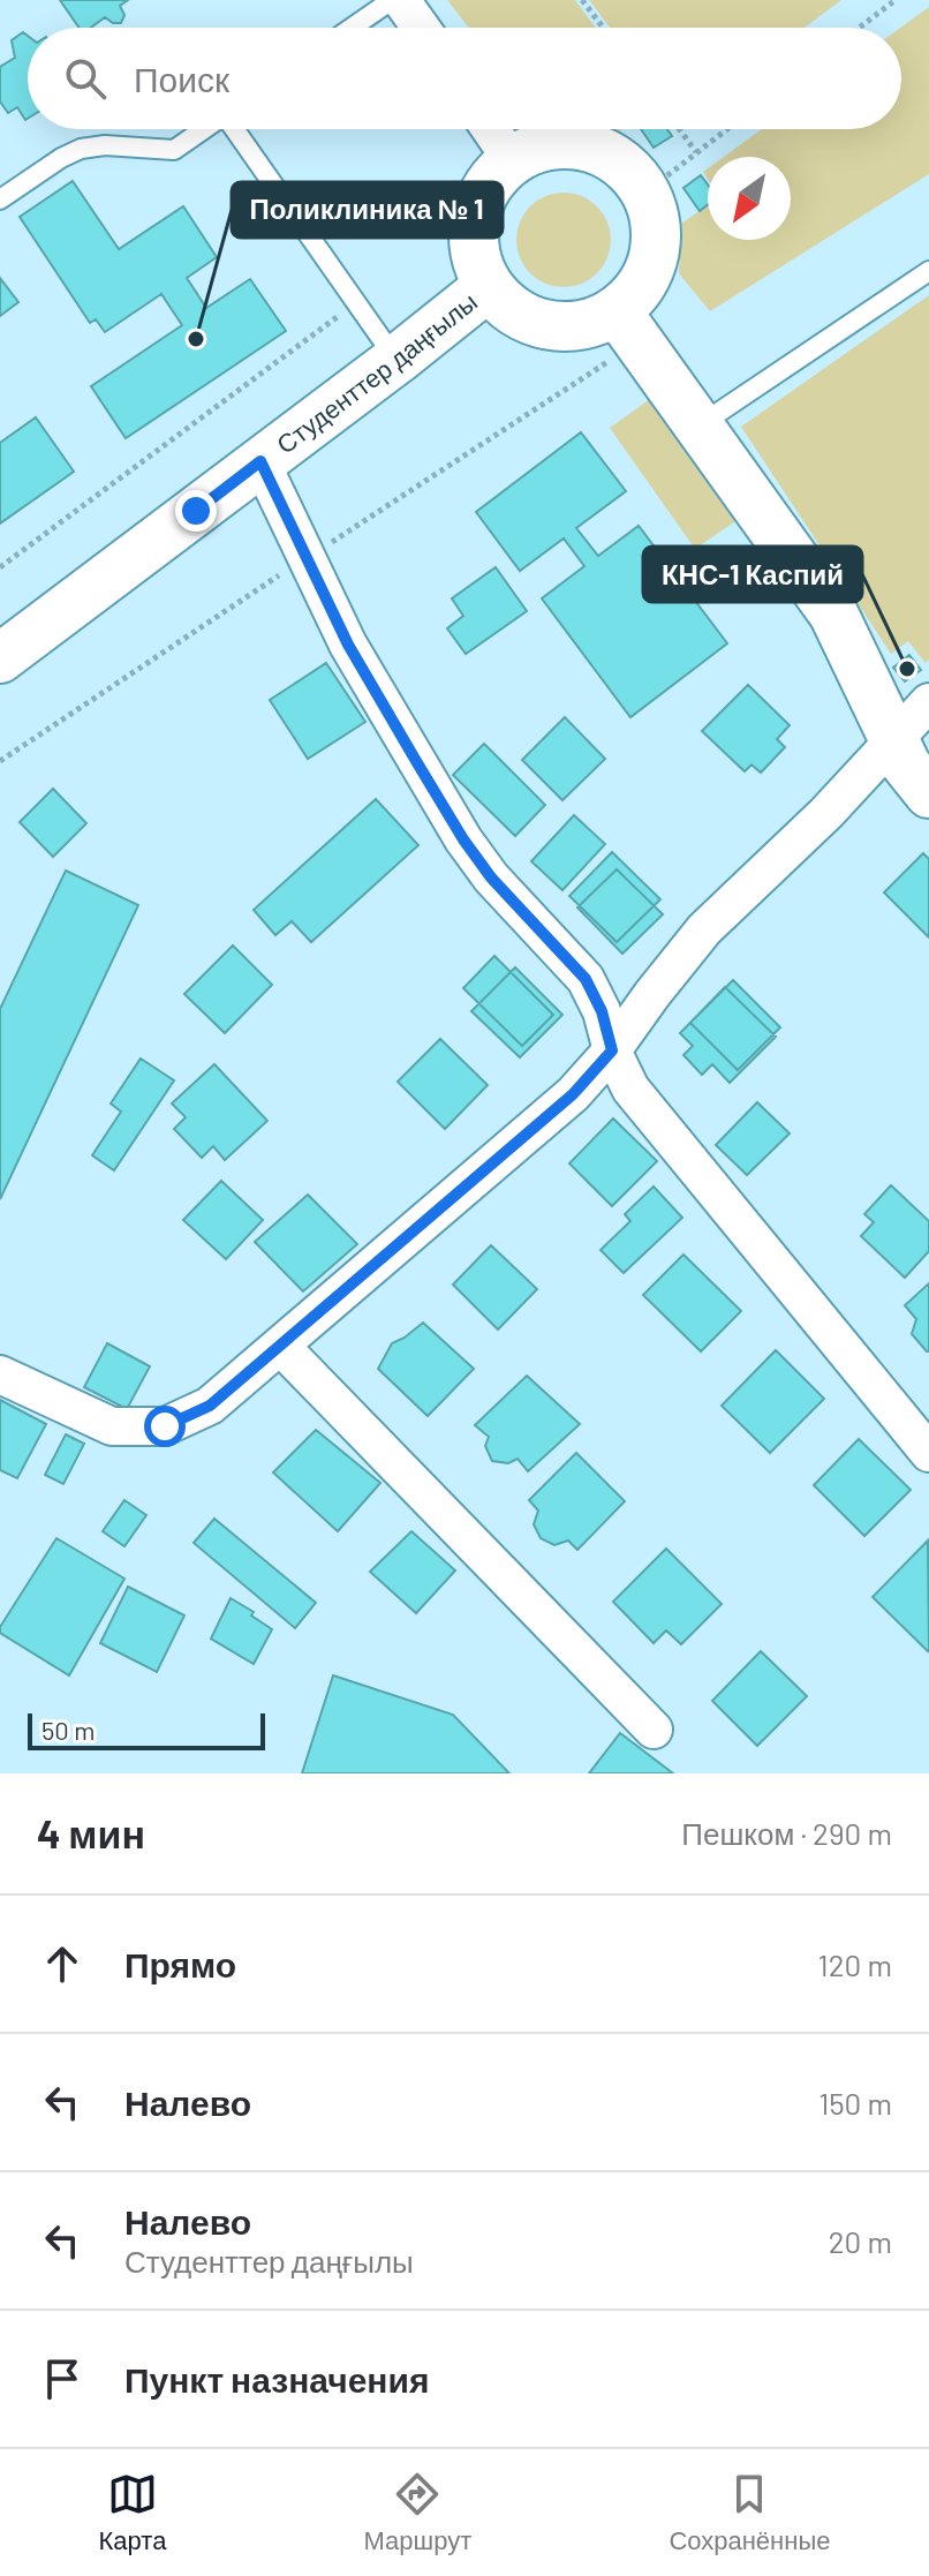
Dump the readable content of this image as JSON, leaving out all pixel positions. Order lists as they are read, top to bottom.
{
  "streets": {
    "street": ["Студенттер даңғылы"]
  },
  "places": ["Поликлиника № 1", "КНС-1 Каспий"],
  "scale_bar": "50 m",
  "north": "bottom left",
  "page": {
    "search": "Поиск",
    "scale": "50 m",
    "heading": ["4 мин", "Пешком · 290 m"],
    "list": [
      ["Прямо", "120 m"],
      ["Налево", "150 m"],
      ["Налево", "Студенттер даңғылы", "20 m"],
      "Пункт назначения"
    ],
    "nav": ["Карта", "Маршрут", "Сохранённые"]
  }
}
